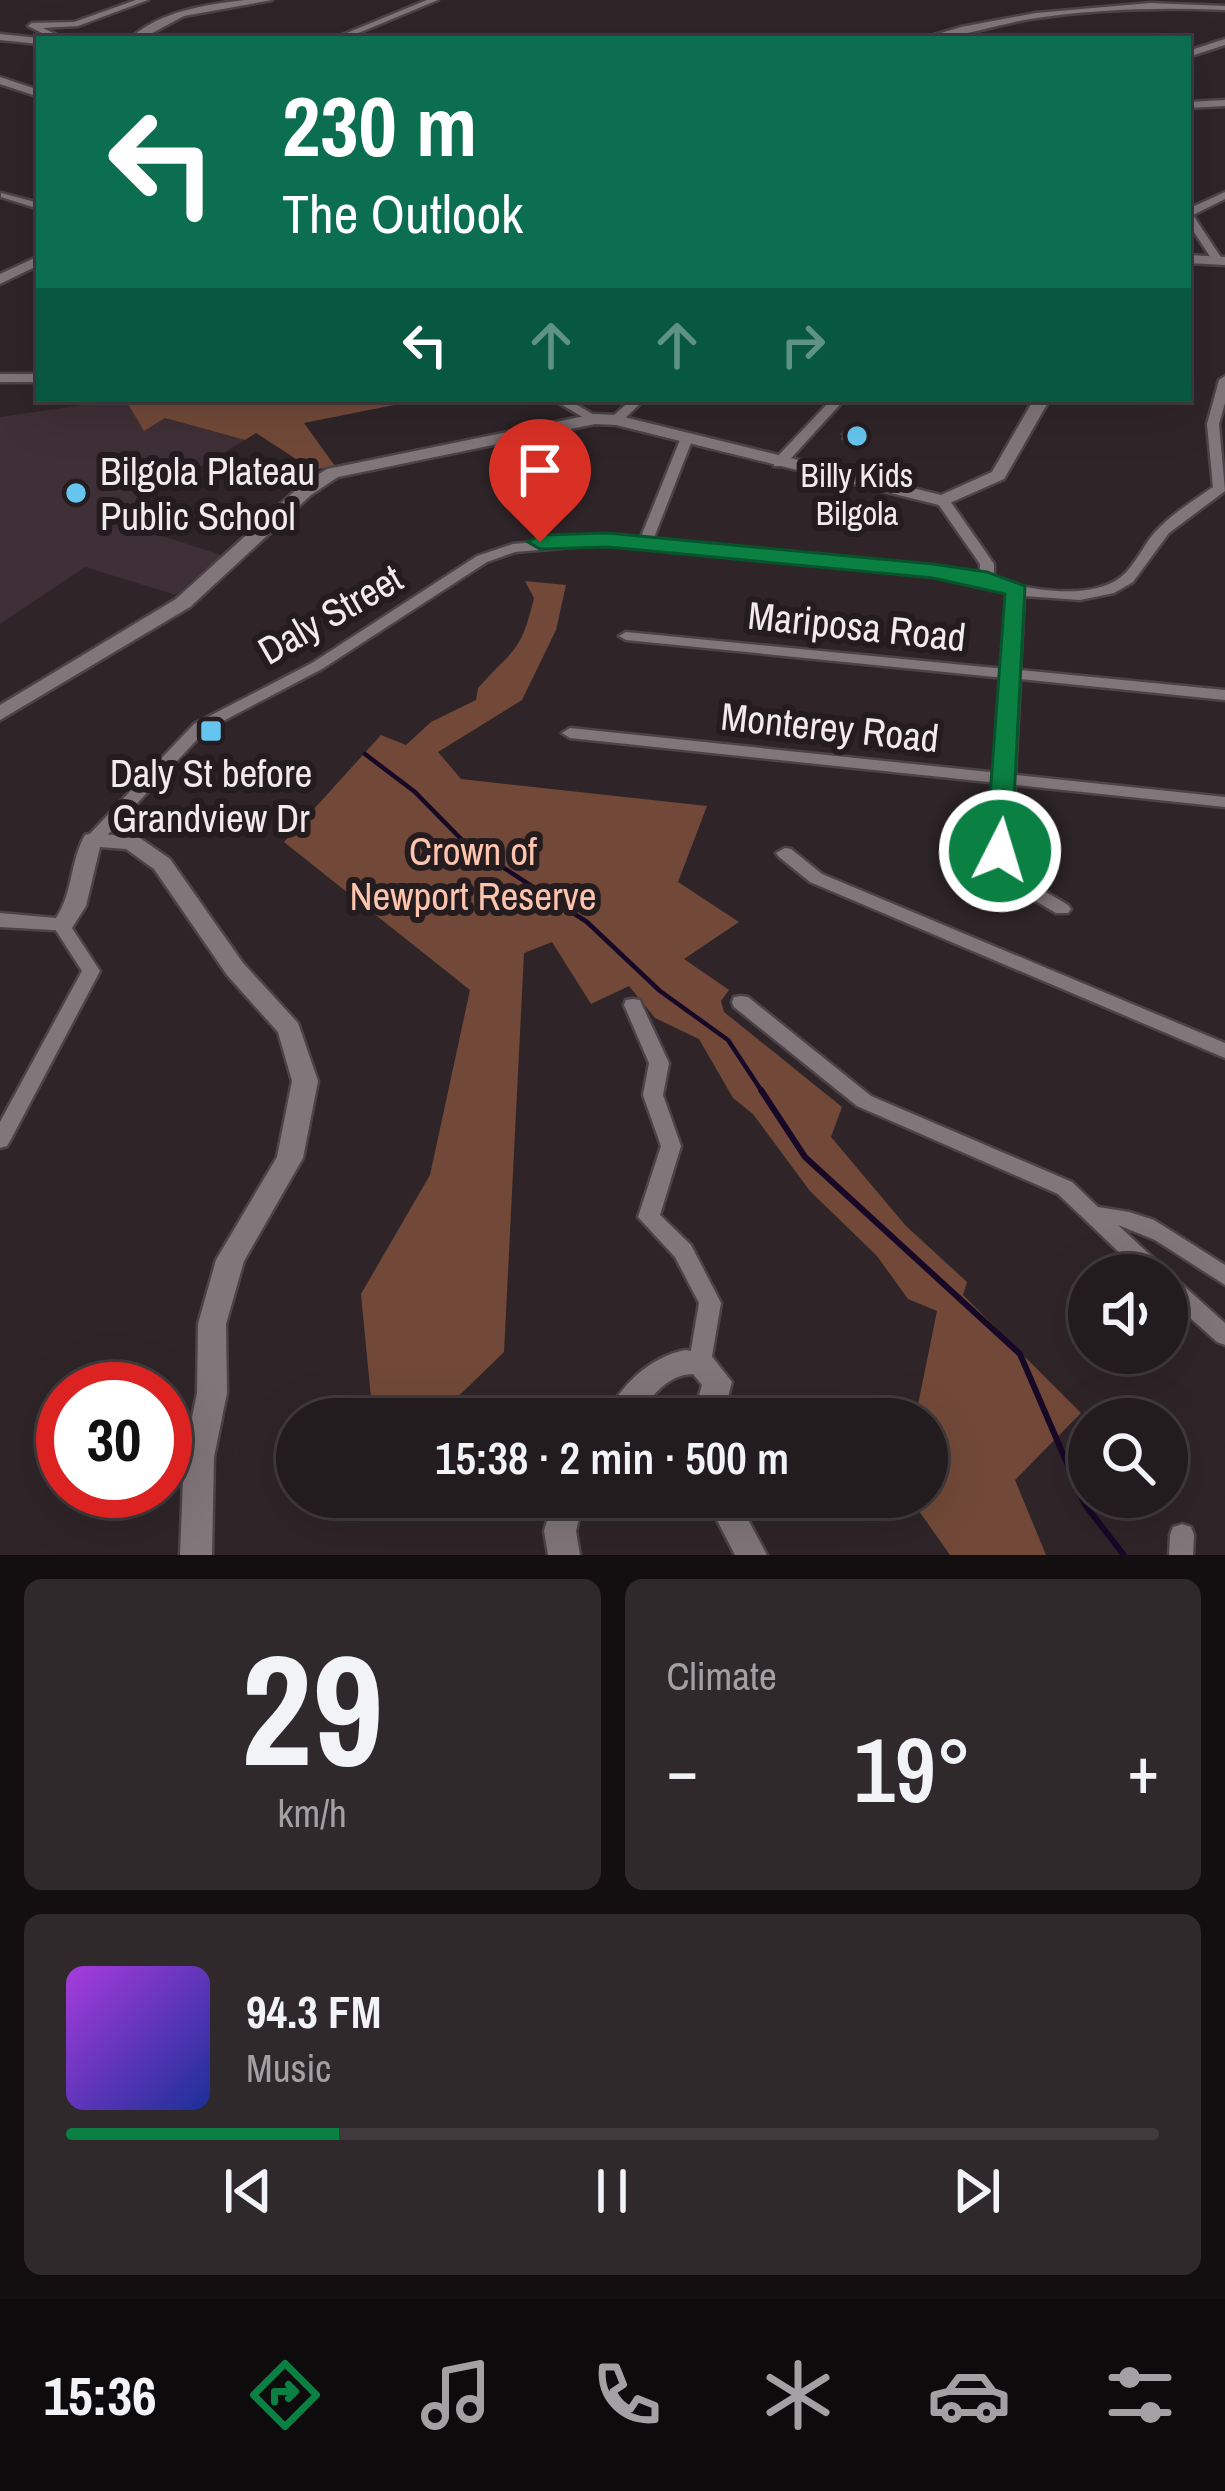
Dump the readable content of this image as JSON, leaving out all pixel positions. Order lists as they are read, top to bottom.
{
  "streets": {
    "street": ["Daly Street", "Mariposa Road", "Monterey Road"]
  },
  "parks": ["Crown of Newport Reserve"],
  "places": {
    "other": ["Billy Kids Bilgola", "Bilgola Plateau Public School"],
    "transit": ["Daly St before Grandview Dr"]
  },
  "page": {
    "turn": ["230 m", "The Outlook"],
    "limit": "30",
    "trip": "15:38 · 2 min · 500 m",
    "tile": [
      ["29", "km/h"],
      "Climate"
    ],
    "heat": ["−", "19°", "+"],
    "song": ["94.3 FM", "Music"],
    "tabs": "15:36"
  }
}
